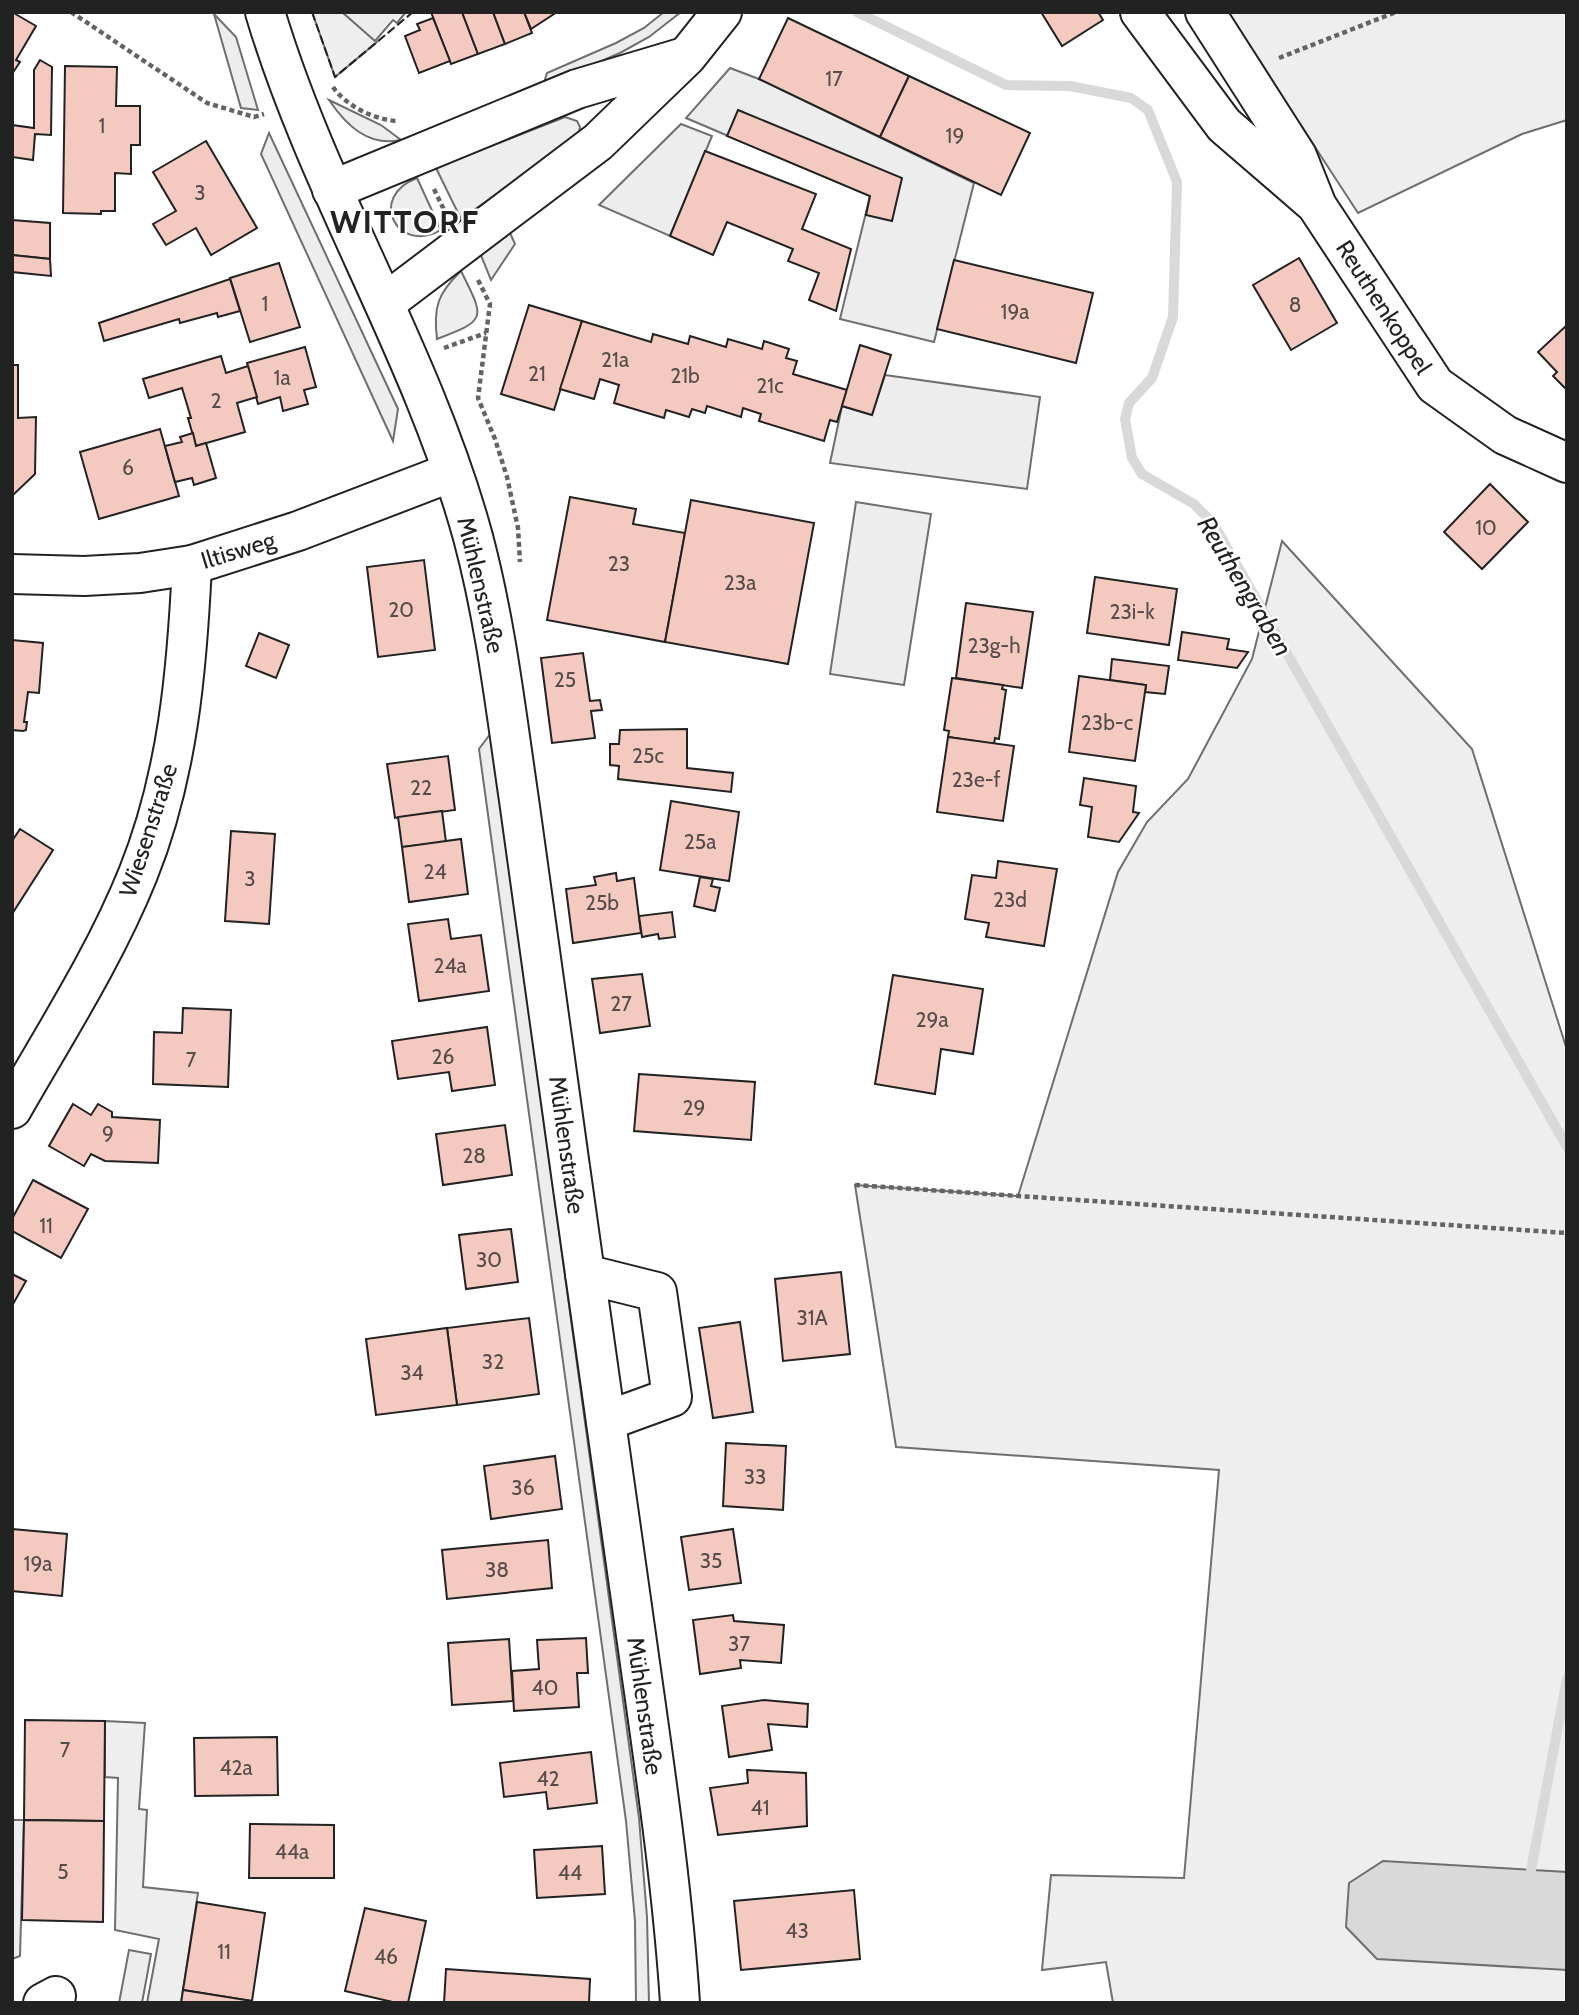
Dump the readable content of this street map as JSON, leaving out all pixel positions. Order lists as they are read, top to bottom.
{
  "streets": {
    "street": [
      "Reuthenkoppel",
      "Iltisweg",
      "Mühlenstraße",
      "Wiesenstraße"
    ]
  },
  "crossings": [
    ["Iltisweg", "Mühlenstraße"],
    ["Iltisweg", "Wiesenstraße"]
  ],
  "districts": ["WITTORF"],
  "water": ["Reuthengraben"],
  "house_numbers": [
    "17",
    "1",
    "19",
    "3",
    "1",
    "8",
    "19a",
    "21a",
    "21",
    "21b",
    "1a",
    "21c",
    "2",
    "6",
    "10",
    "23",
    "23a",
    "20",
    "23i-k",
    "23g-h",
    "25",
    "23b-c",
    "25c",
    "23e-f",
    "22",
    "25a",
    "24",
    "3",
    "23d",
    "25b",
    "24a",
    "27",
    "29a",
    "26",
    "7",
    "29",
    "9",
    "28",
    "11",
    "30",
    "31A",
    "32",
    "34",
    "33",
    "36",
    "35",
    "19a",
    "38",
    "37",
    "40",
    "7",
    "42a",
    "42",
    "41",
    "44a",
    "5",
    "44",
    "43",
    "11",
    "46"
  ]
}
